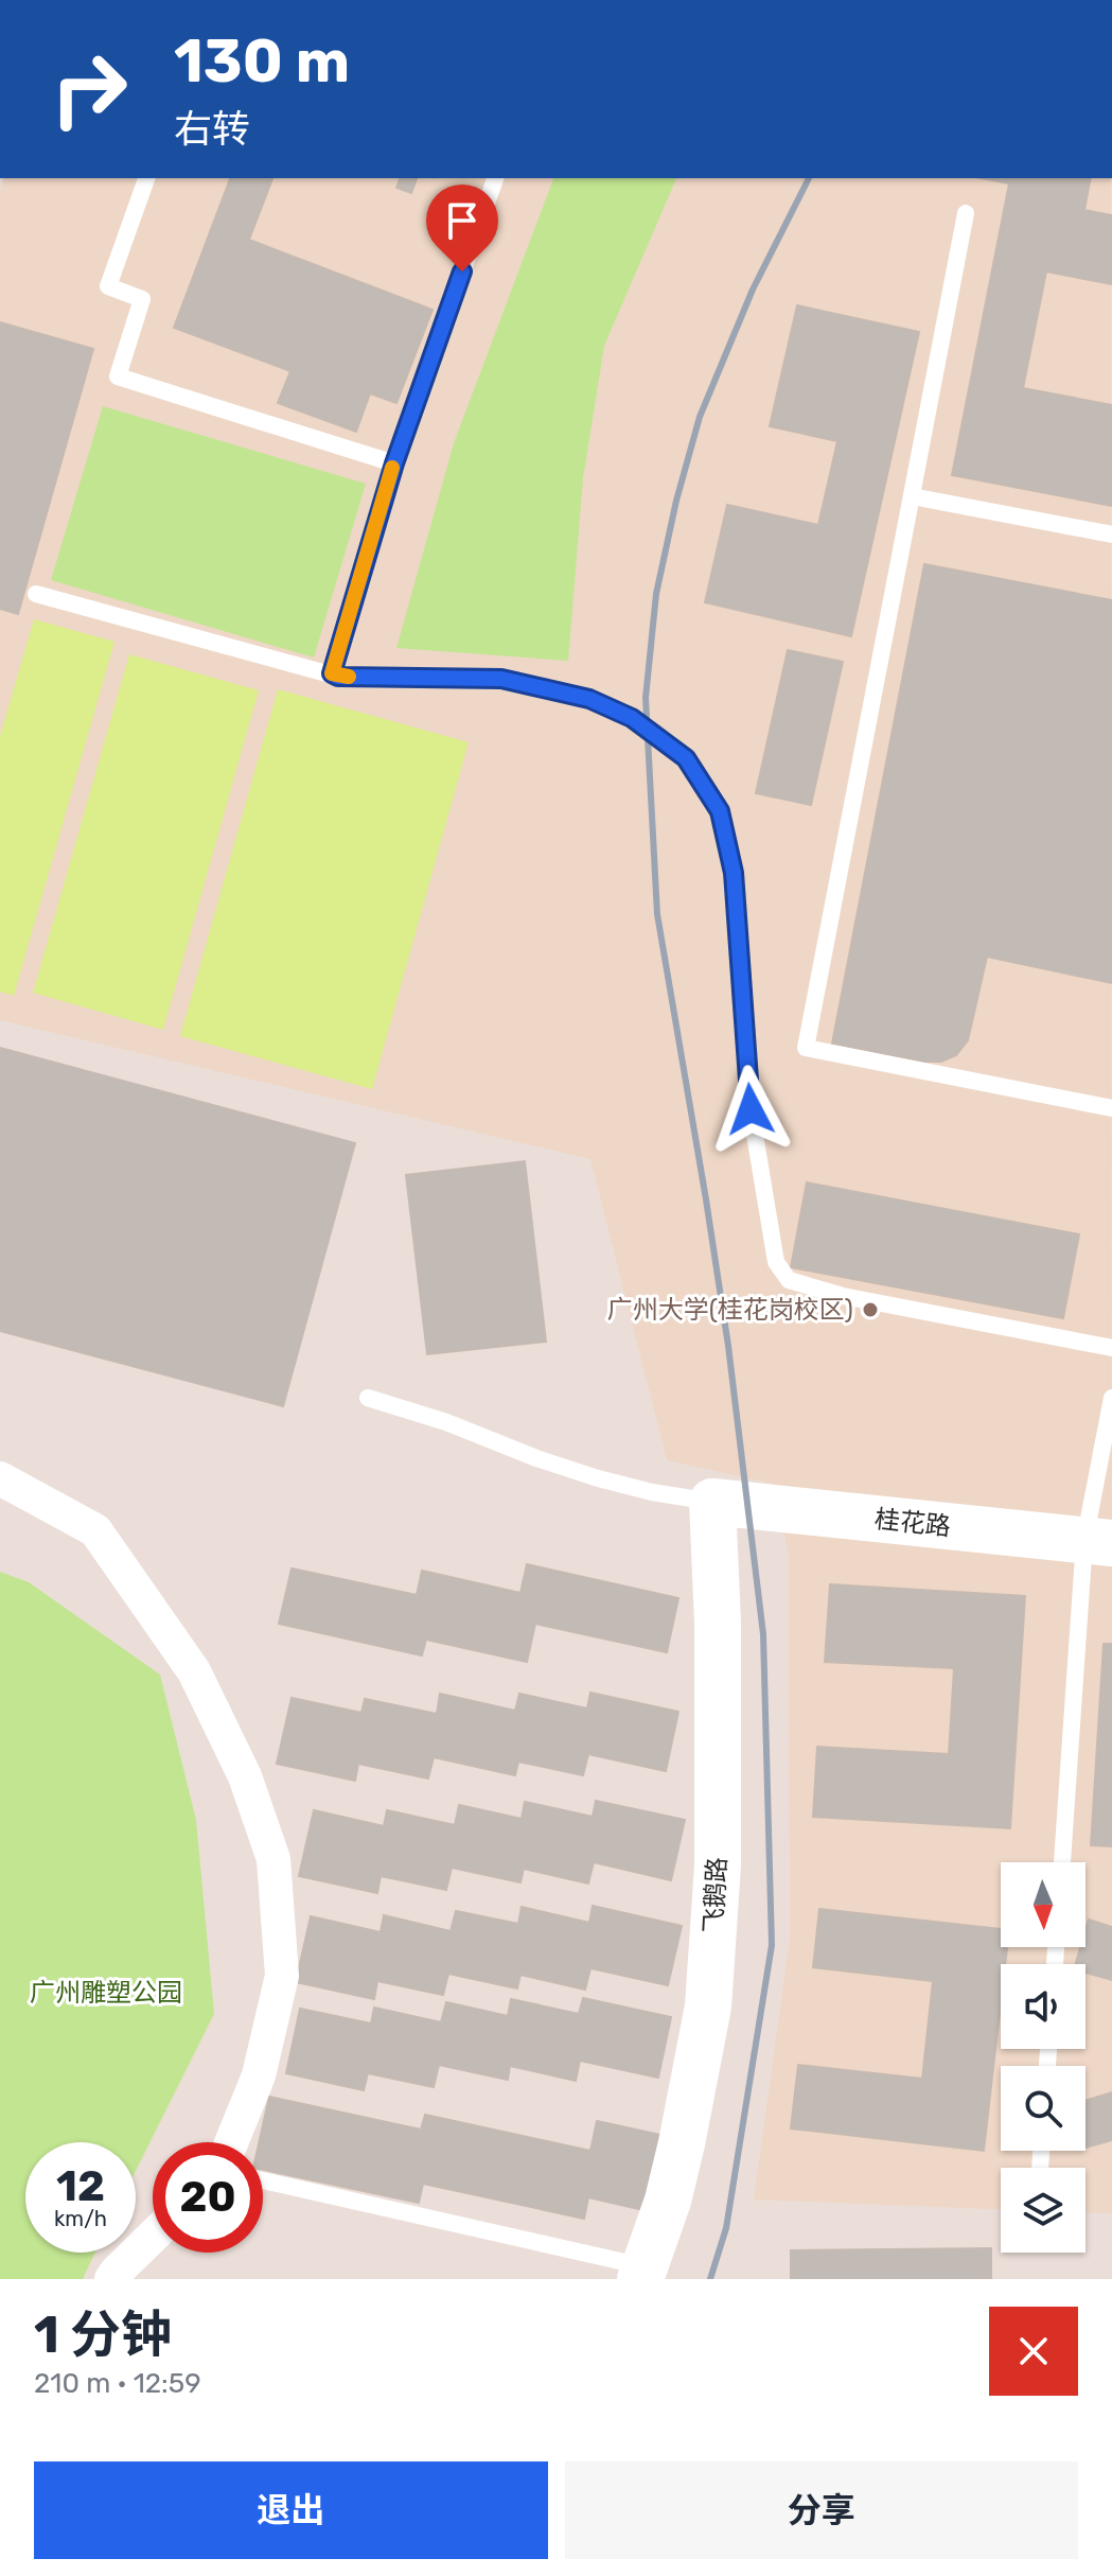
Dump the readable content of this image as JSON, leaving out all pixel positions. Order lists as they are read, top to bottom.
{
  "streets": {
    "street": ["桂花路", "飞鹅路"]
  },
  "crossings": [
    ["桂花路", "飞鹅路"]
  ],
  "parks": ["广州雕塑公园"],
  "places": ["广州大学(桂花岗校区)"],
  "north": "bottom",
  "page": {
    "turn": ["130 m", "右转"],
    "speed": "12 km/h",
    "limit": "20",
    "heading": ["1 分钟", "210 m · 12:59"],
    "buttons": ["退出", "分享"]
  }
}
